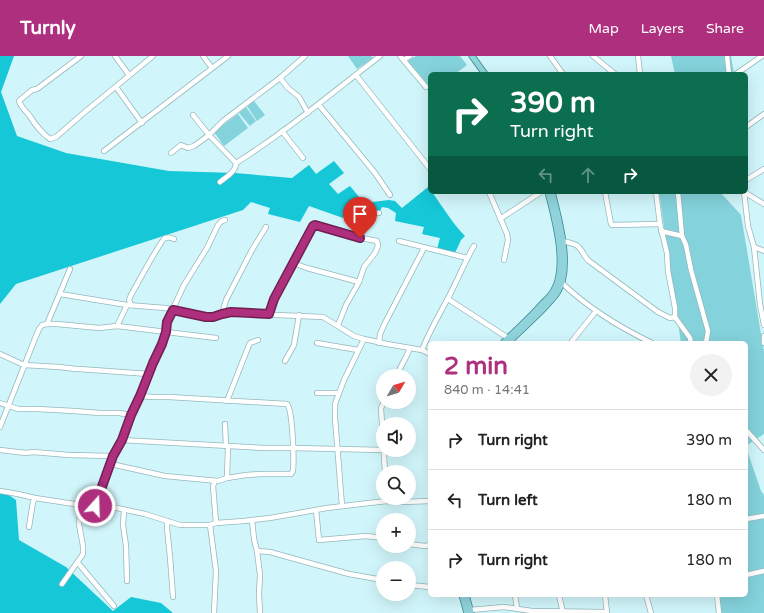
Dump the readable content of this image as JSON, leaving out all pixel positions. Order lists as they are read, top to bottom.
{
  "north": "top right",
  "page": {
    "header": "Turnly",
    "nav": ["Map", "Layers", "Share"],
    "turn": ["390 m", "Turn right"],
    "heading": ["2 min", "840 m · 14:41"],
    "map_buttons": ["+", "−"],
    "list": [
      {
        "name": "Turn right",
        "value": "390 m"
      },
      {
        "name": "Turn left",
        "value": "180 m"
      },
      {
        "name": "Turn right",
        "value": "180 m"
      }
    ]
  }
}
